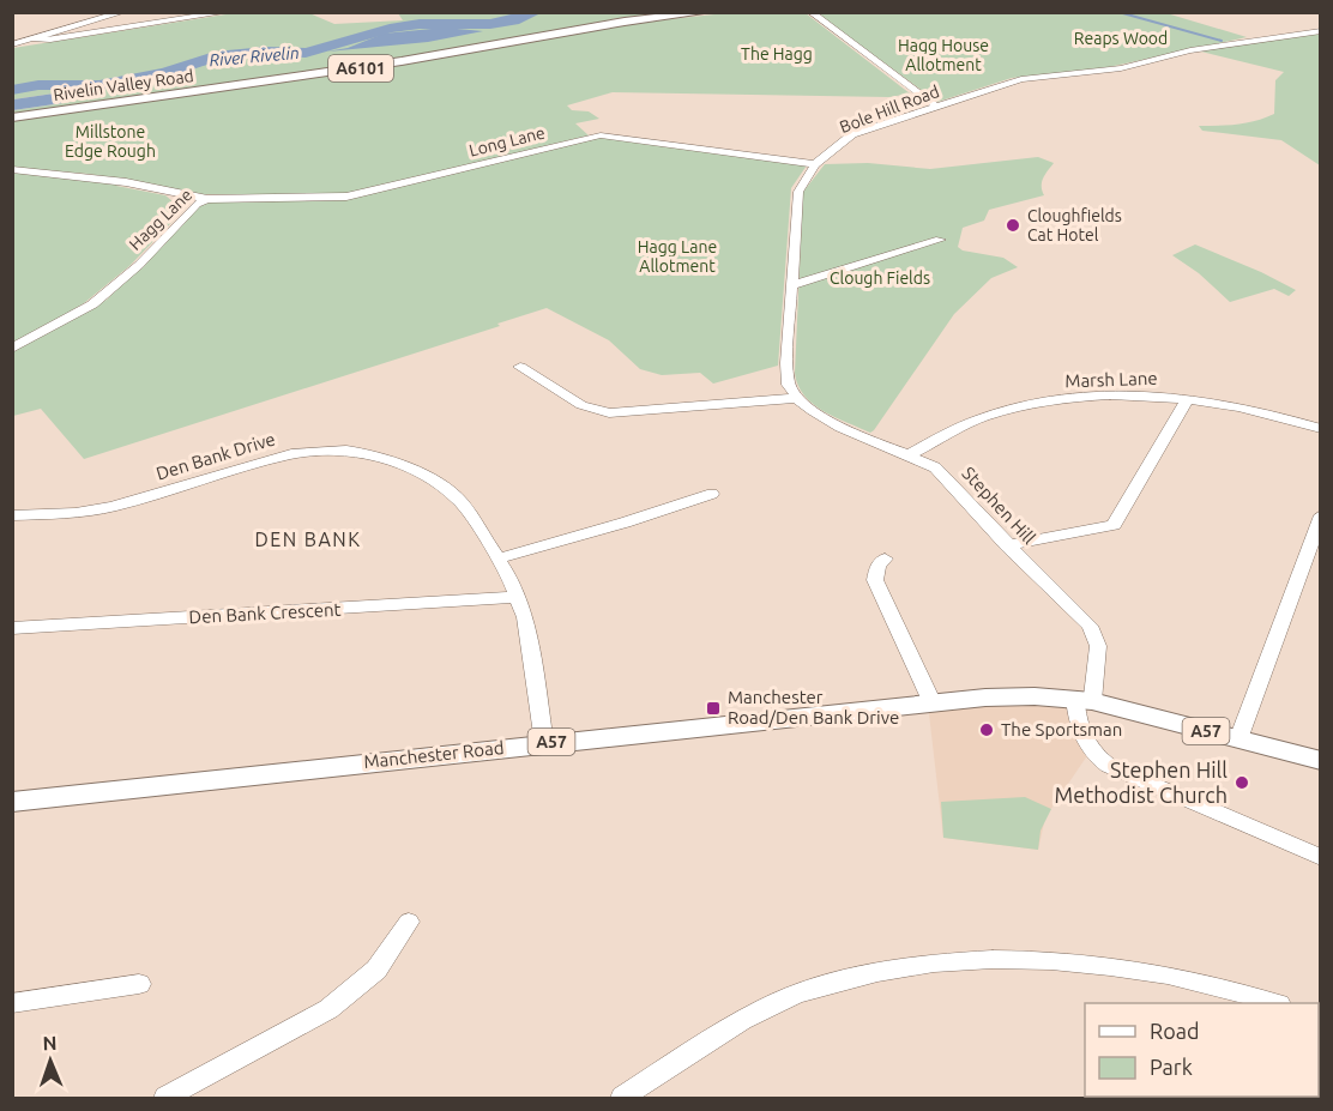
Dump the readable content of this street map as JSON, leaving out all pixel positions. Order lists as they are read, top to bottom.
{
  "streets": {
    "main road": [
      "A6101",
      "Rivelin Valley Road",
      "A57",
      "Manchester Road"
    ],
    "street": [
      "Bole Hill Road",
      "Long Lane",
      "Hagg Lane",
      "Marsh Lane",
      "Den Bank Drive",
      "Stephen Hill",
      "Den Bank Crescent"
    ]
  },
  "crossings": [
    ["Bole Hill Road", "Long Lane"],
    ["Long Lane", "Hagg Lane"],
    ["Marsh Lane", "Stephen Hill"],
    ["Den Bank Drive", "Den Bank Crescent"],
    ["Den Bank Drive", "Manchester Road"],
    ["Stephen Hill", "Manchester Road"]
  ],
  "districts": ["DEN BANK"],
  "water": ["River Rivelin"],
  "parks": [
    "Reaps Wood",
    "Hagg House Allotment",
    "The Hagg",
    "Millstone Edge Rough",
    "Hagg Lane Allotment",
    "Clough Fields"
  ],
  "places": {
    "other": ["Cloughfields Cat Hotel", "The Sportsman", "Stephen Hill Methodist Church"],
    "transit": ["Manchester Road/Den Bank Drive"]
  },
  "legend": ["Road", "Park"],
  "north": "top"
}
